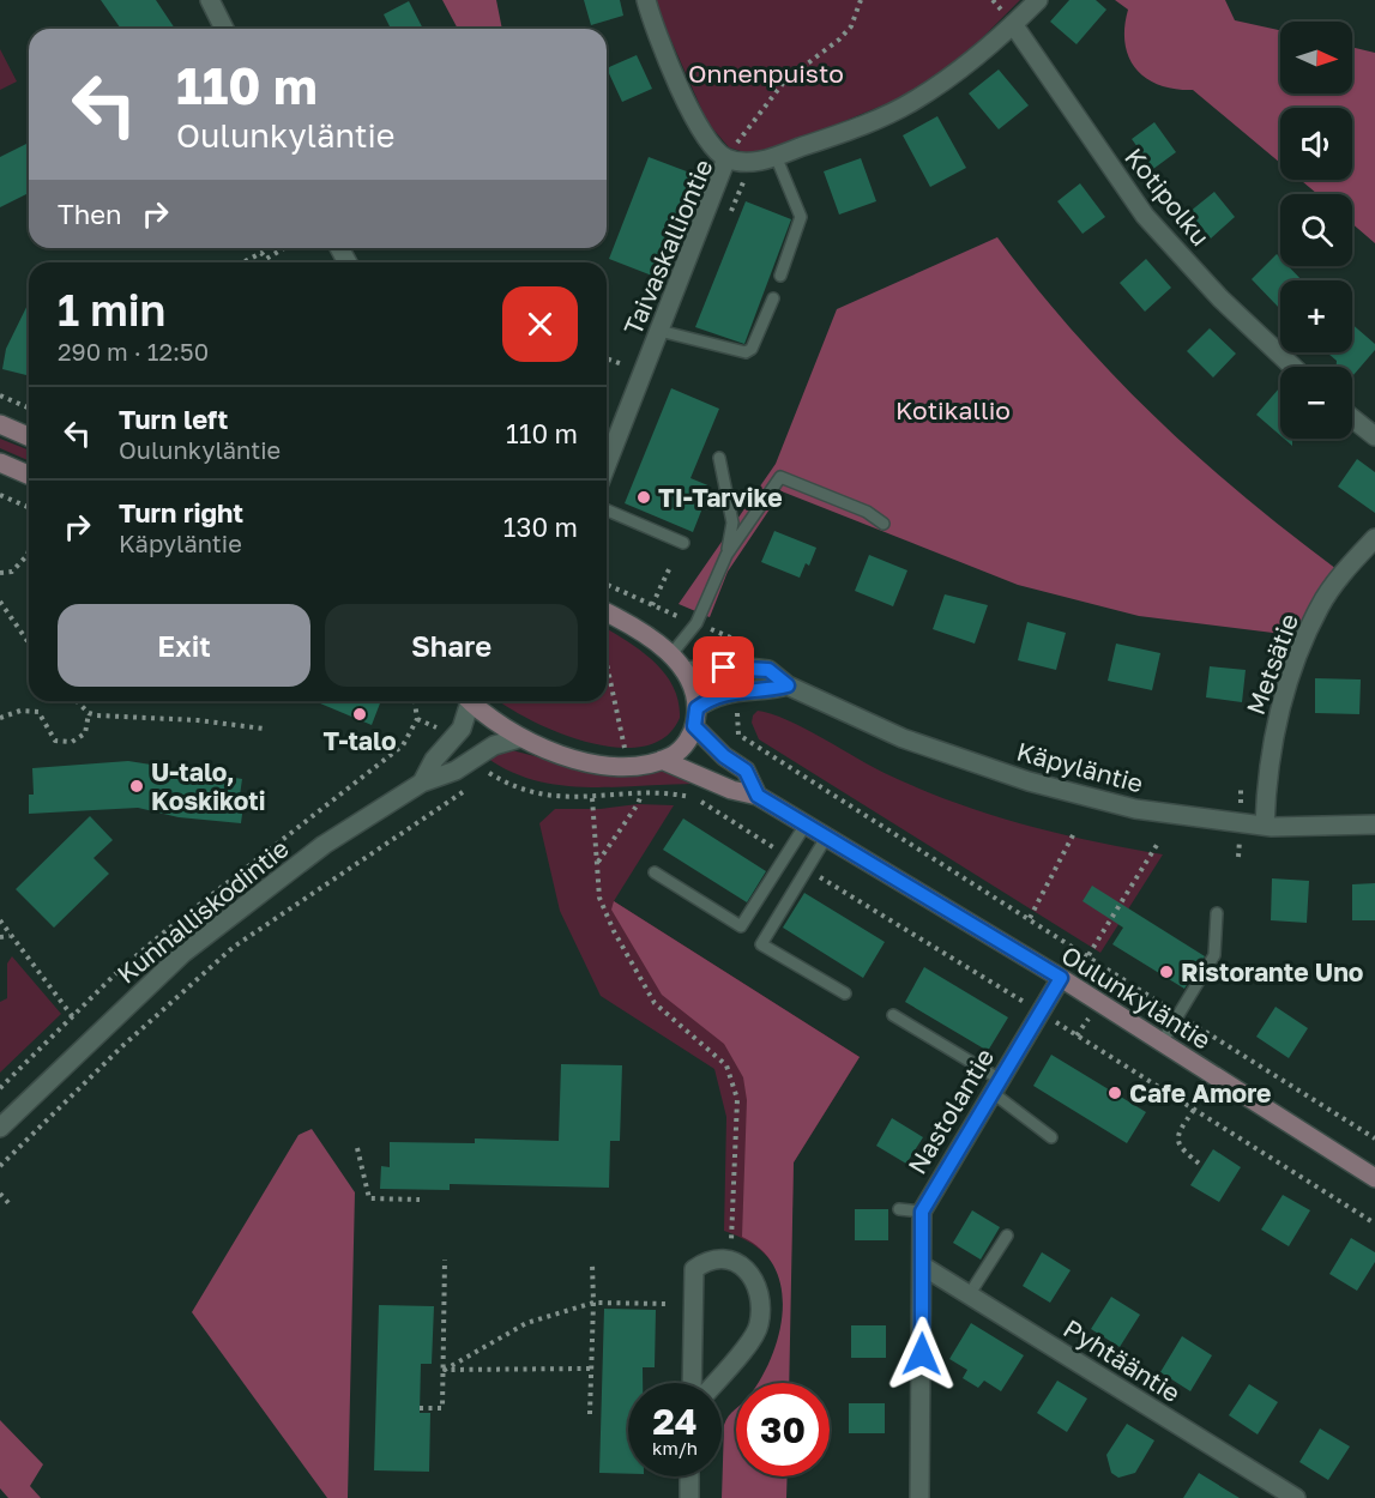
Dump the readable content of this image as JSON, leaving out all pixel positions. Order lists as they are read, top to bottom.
{
  "streets": {
    "main road": ["Oulunkyläntie"],
    "street": [
      "Kotipolku",
      "Taivaskalliontie",
      "Metsätie",
      "Käpyläntie",
      "Kunnalliskodintie",
      "Nastolantie",
      "Pyhtääntie"
    ]
  },
  "crossings": [
    ["Kotipolku", "Taivaskalliontie"],
    ["Metsätie", "Käpyläntie"],
    ["Oulunkyläntie", "Nastolantie"],
    ["Nastolantie", "Pyhtääntie"]
  ],
  "parks": ["Onnenpuisto", "Kotikallio"],
  "places": [
    "TI-Tarvike",
    "T-talo",
    "U-talo, Koskikoti",
    "Ristorante Uno",
    "Cafe Amore"
  ],
  "north": "right",
  "page": {
    "map_buttons": ["+", "−"],
    "turn": ["110 m", "Oulunkyläntie"],
    "then": "Then",
    "heading": ["1 min", "290 m · 12:50"],
    "list": [
      {
        "name": "Turn left",
        "note": "Oulunkyläntie",
        "value": "110 m"
      },
      {
        "name": "Turn right",
        "note": "Käpyläntie",
        "value": "130 m"
      }
    ],
    "buttons": ["Exit", "Share"],
    "speed": "24 km/h",
    "limit": "30"
  }
}
